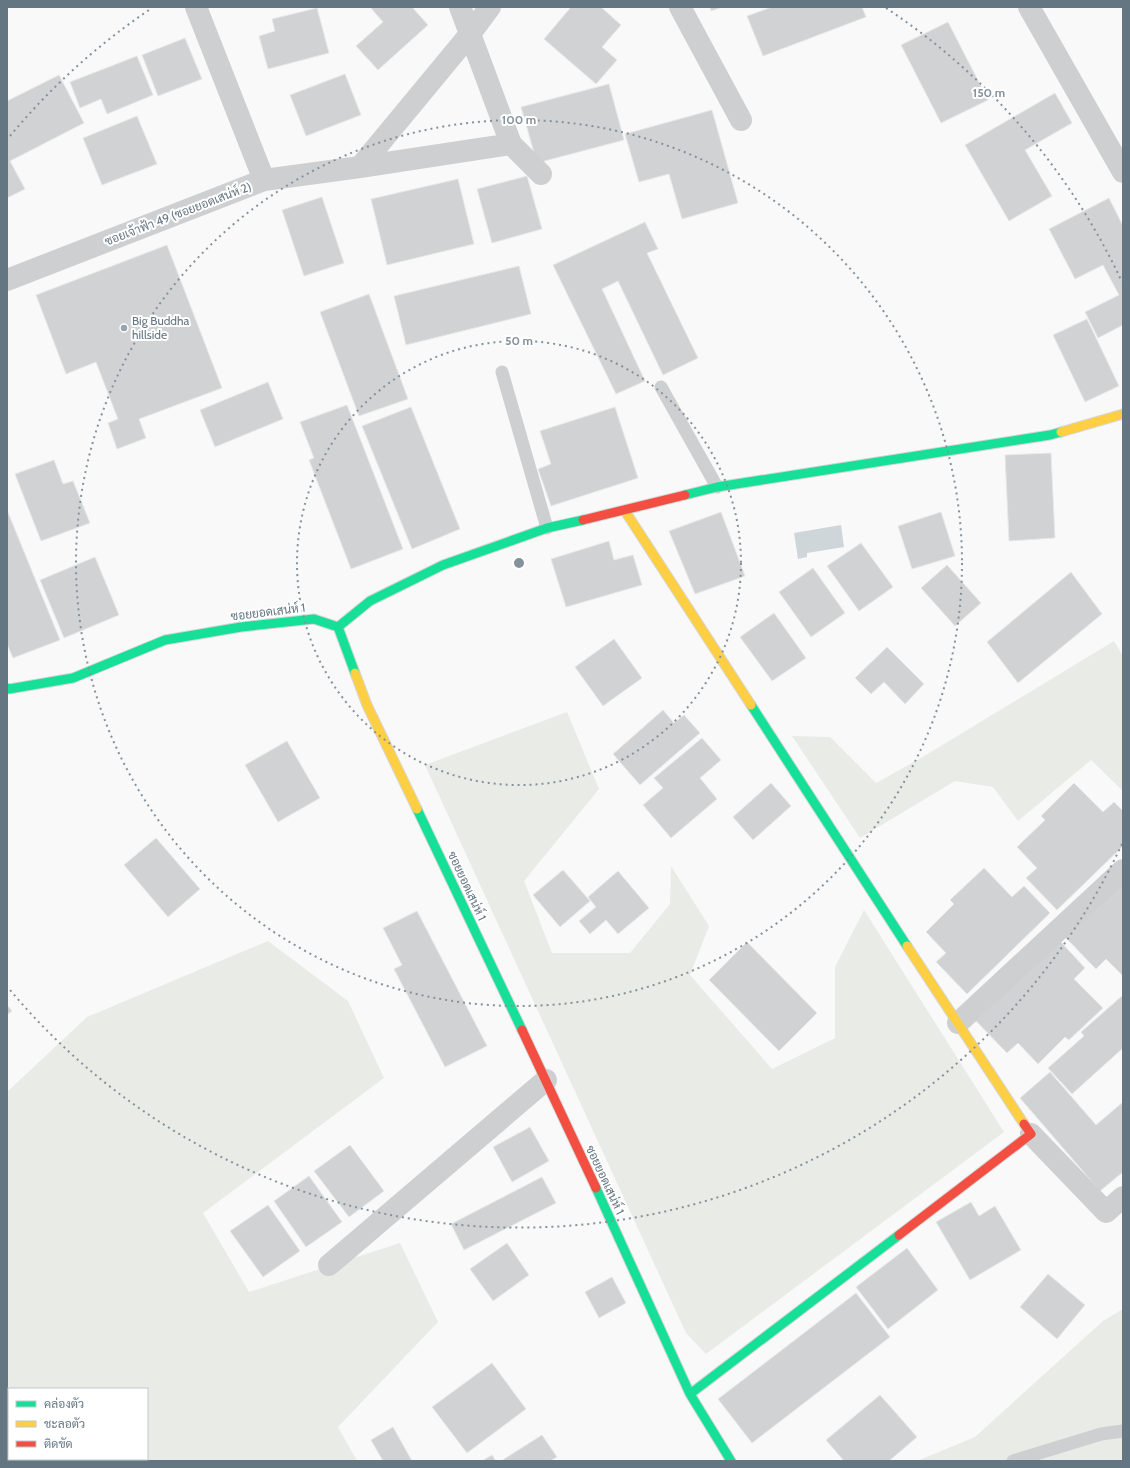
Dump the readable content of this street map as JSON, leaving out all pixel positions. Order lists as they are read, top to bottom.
{
  "streets": {
    "street": ["ซอยเจ้าฟ้า 49 (ซอยยอดเสน่ห์ 2)", "ซอยยอดเสน่ห์ 1"]
  },
  "places": ["Big Buddha hillside"],
  "legend": ["คล่องตัว", "ชะลอตัว", "ติดขัด"],
  "rings": ["150 m", "100 m", "50 m"]
}
